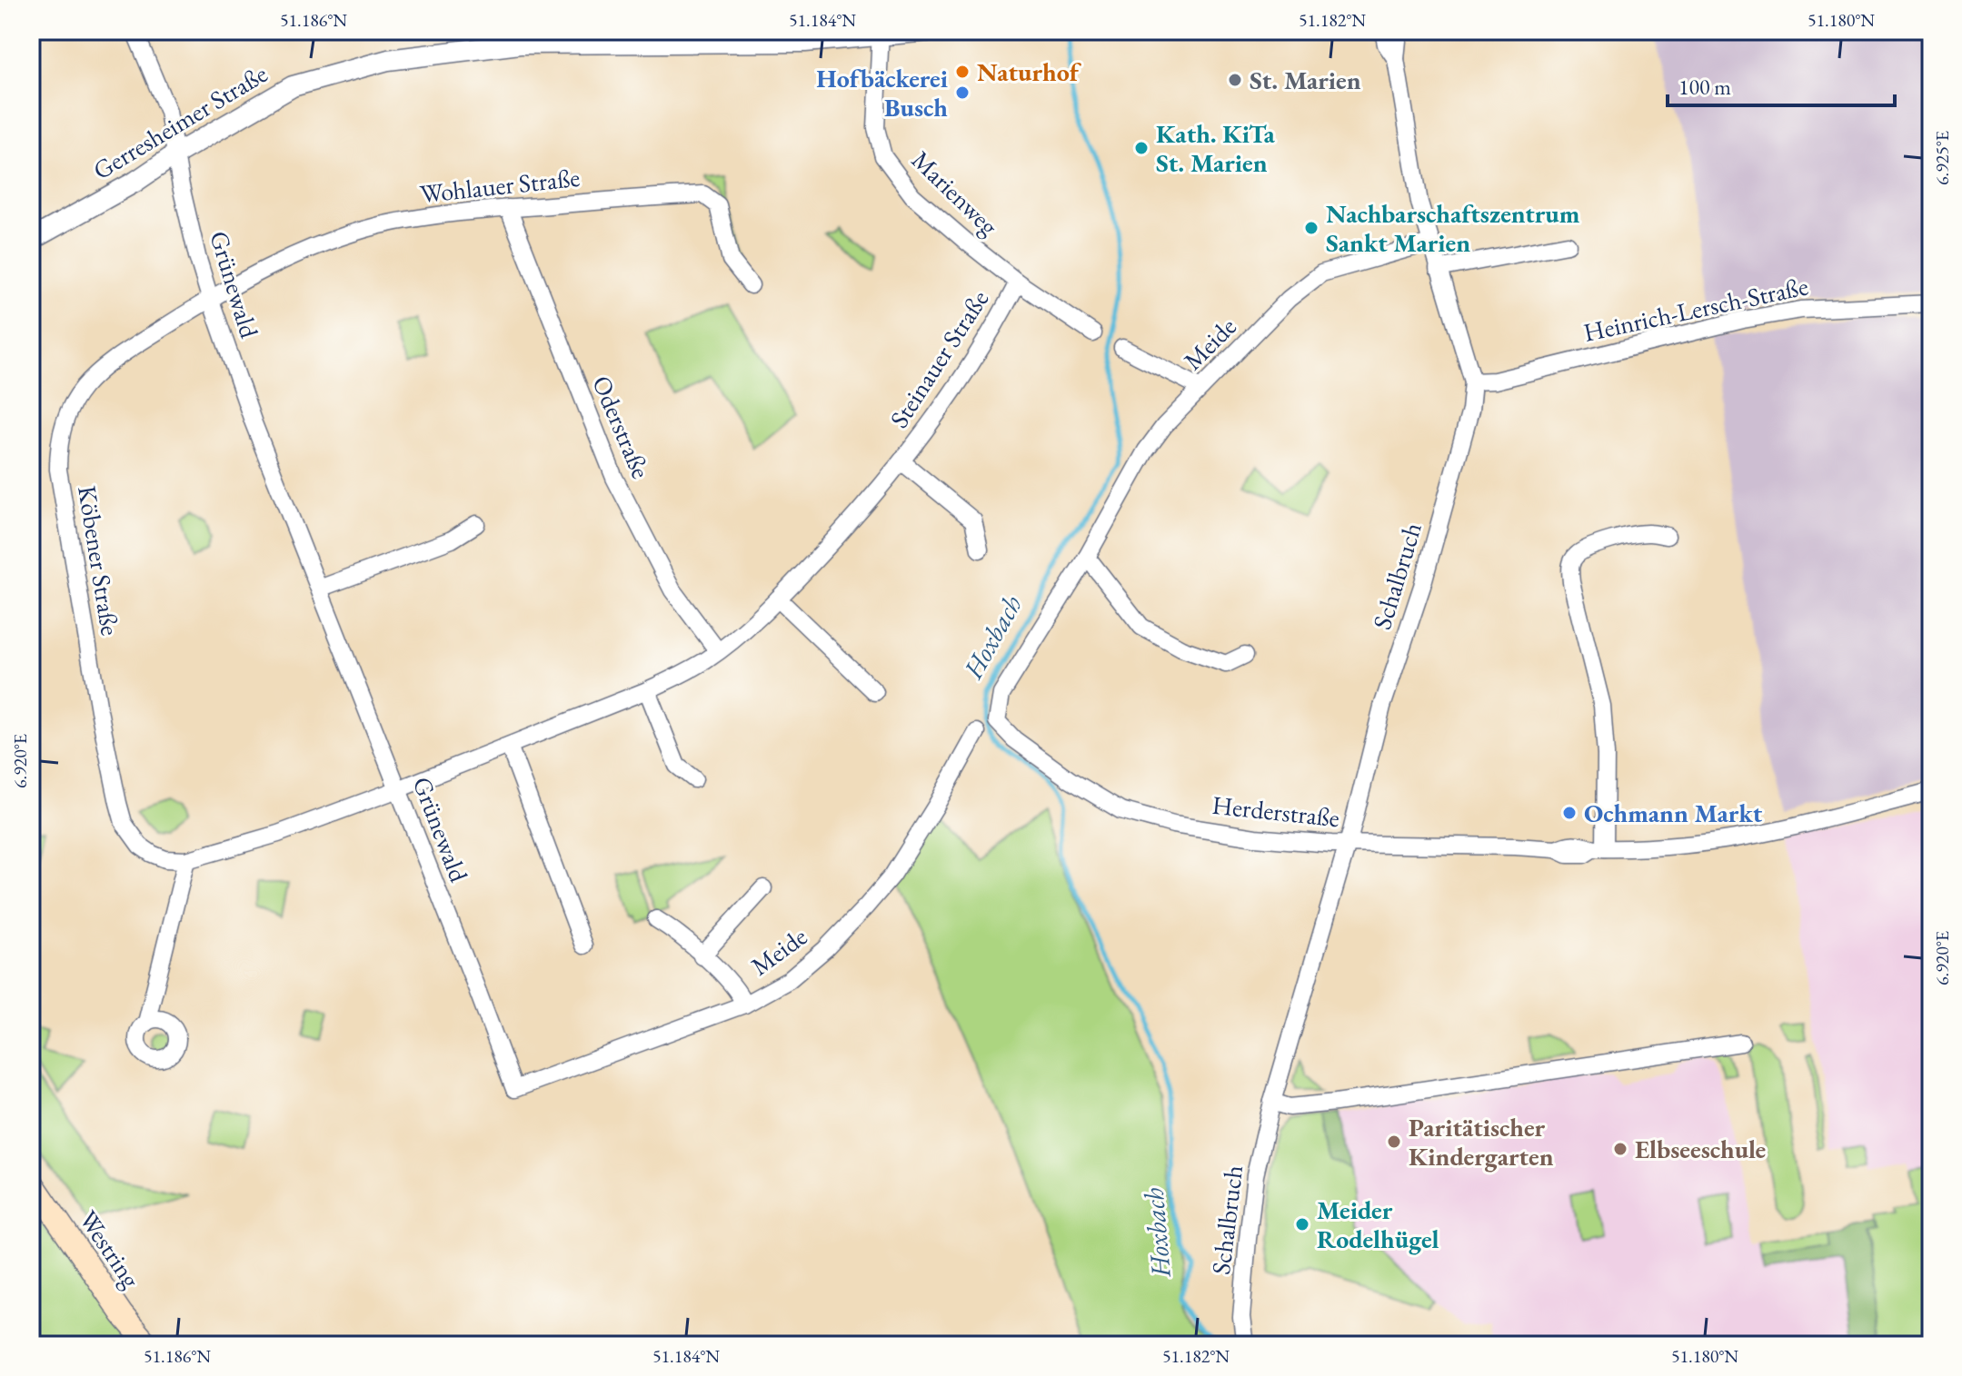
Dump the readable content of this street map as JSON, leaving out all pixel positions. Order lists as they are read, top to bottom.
{
  "streets": {
    "main road": ["Westring"],
    "street": [
      "Gerresheimer Straße",
      "Wohlauer Straße",
      "Marienweg",
      "Grünewald",
      "Heinrich-Lersch-Straße",
      "Meide",
      "Steinauer Straße",
      "Oderstraße",
      "Köbener Straße",
      "Schalbruch",
      "Herderstraße"
    ]
  },
  "crossings": [
    ["Gerresheimer Straße", "Marienweg"],
    ["Gerresheimer Straße", "Grünewald"],
    ["Wohlauer Straße", "Grünewald"],
    ["Wohlauer Straße", "Oderstraße"],
    ["Wohlauer Straße", "Köbener Straße"],
    ["Marienweg", "Steinauer Straße"],
    ["Grünewald", "Meide"],
    ["Grünewald", "Steinauer Straße"],
    ["Grünewald", "Köbener Straße"],
    ["Heinrich-Lersch-Straße", "Schalbruch"],
    ["Meide", "Schalbruch"],
    ["Meide", "Herderstraße"],
    ["Steinauer Straße", "Oderstraße"],
    ["Steinauer Straße", "Köbener Straße"],
    ["Schalbruch", "Herderstraße"]
  ],
  "water": ["Hoxbach"],
  "places": [
    "Naturhof",
    "St. Marien",
    "Hofbäckerei Busch",
    "Kath. KiTa St. Marien",
    "Nachbarschaftszentrum Sankt Marien",
    "Ochmann Markt",
    "Paritätischer Kindergarten",
    "Elbseeschule",
    "Meider Rodelhügel"
  ],
  "scale_bar": "100 m",
  "coordinates": [
    "51.186°N",
    "51.184°N",
    "51.182°N",
    "51.180°N",
    "6.925°E",
    "6.920°E"
  ]
}
